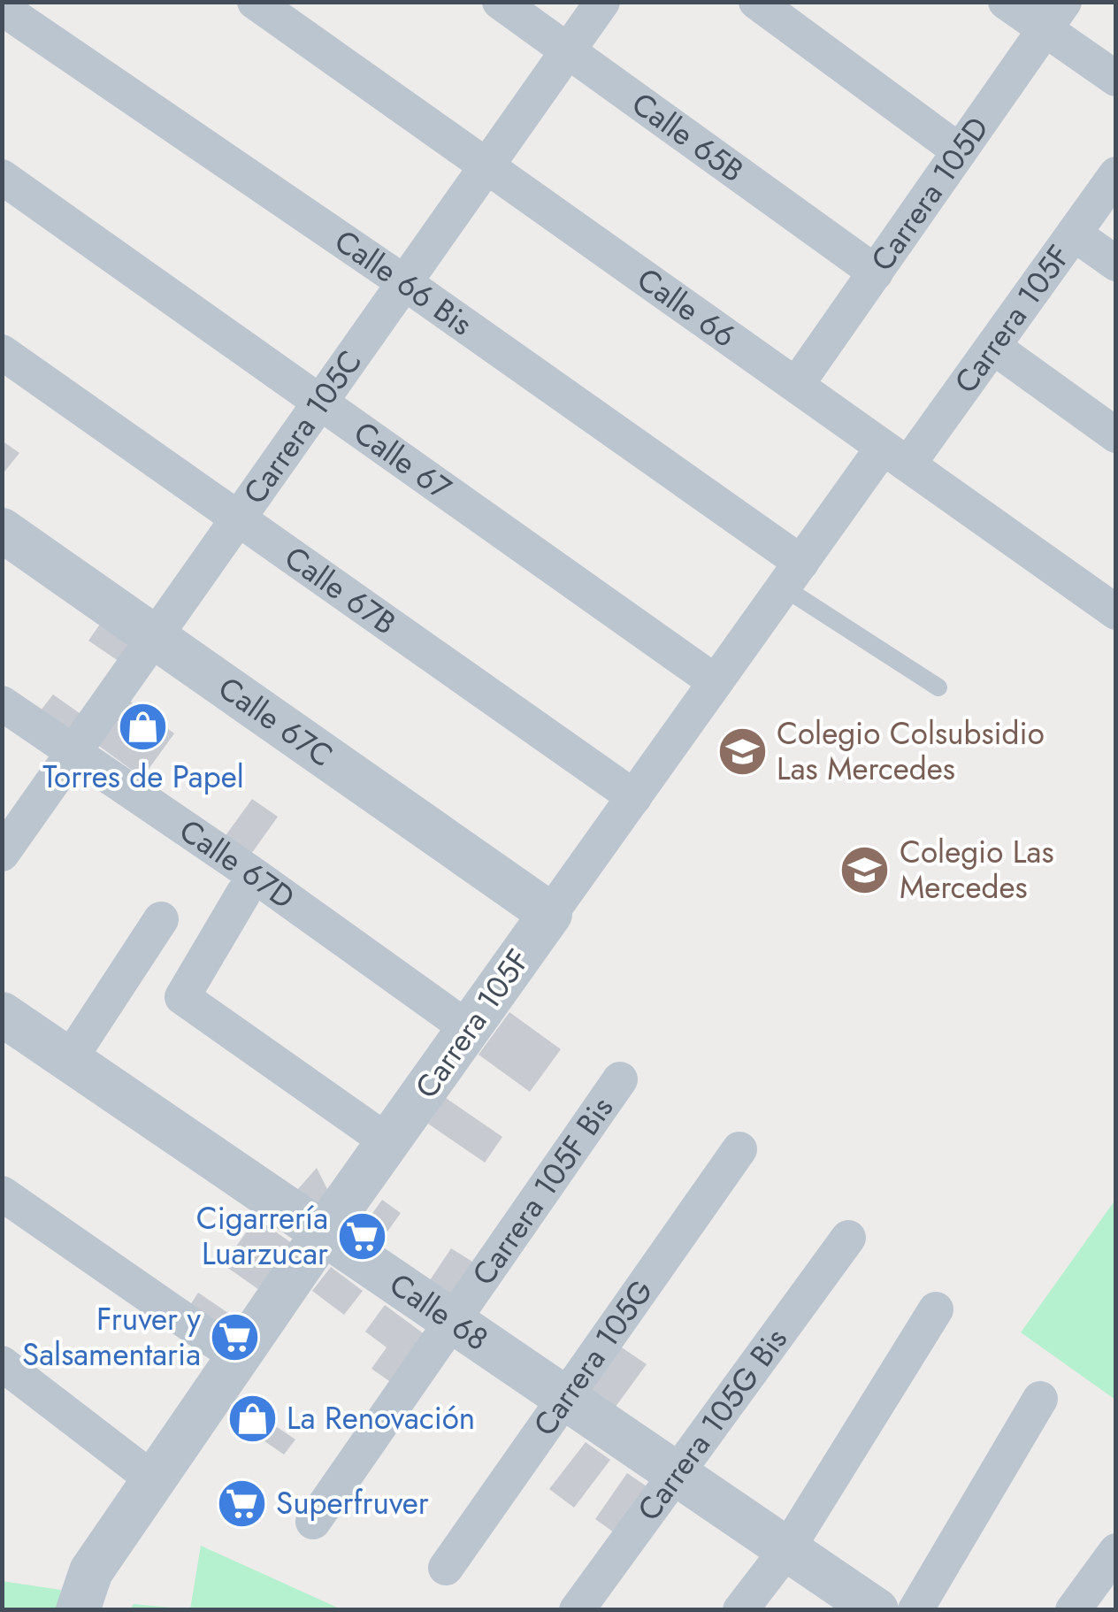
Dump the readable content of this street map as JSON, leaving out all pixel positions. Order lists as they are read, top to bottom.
{
  "streets": {
    "street": [
      "Calle 65B",
      "Carrera 105D",
      "Calle 66 Bis",
      "Calle 66",
      "Carrera 105F",
      "Carrera 105C",
      "Calle 67",
      "Calle 67B",
      "Calle 67C",
      "Calle 67D",
      "Carrera 105F Bis",
      "Calle 68",
      "Carrera 105G",
      "Carrera 105G Bis"
    ]
  },
  "crossings": [
    ["Calle 65B", "Carrera 105D"],
    ["Calle 65B", "Carrera 105C"],
    ["Carrera 105D", "Calle 66"],
    ["Calle 66 Bis", "Carrera 105F"],
    ["Calle 66 Bis", "Carrera 105C"],
    ["Calle 66", "Carrera 105F"],
    ["Calle 66", "Carrera 105C"],
    ["Carrera 105F", "Calle 67"],
    ["Carrera 105F", "Calle 67B"],
    ["Carrera 105F", "Calle 67C"],
    ["Carrera 105F", "Calle 67D"],
    ["Carrera 105F", "Calle 68"],
    ["Carrera 105C", "Calle 67"],
    ["Carrera 105C", "Calle 67B"],
    ["Carrera 105C", "Calle 67C"],
    ["Carrera 105C", "Calle 67D"],
    ["Carrera 105F Bis", "Calle 68"],
    ["Calle 68", "Carrera 105G"],
    ["Calle 68", "Carrera 105G Bis"]
  ],
  "places": {
    "shop": ["Torres de Papel", "La Renovación"],
    "school or university": ["Colegio Colsubsidio Las Mercedes", "Colegio Las Mercedes"],
    "supermarket": ["Cigarrería Luarzucar", "Fruver y Salsamentaria", "Superfruver"]
  }
}
